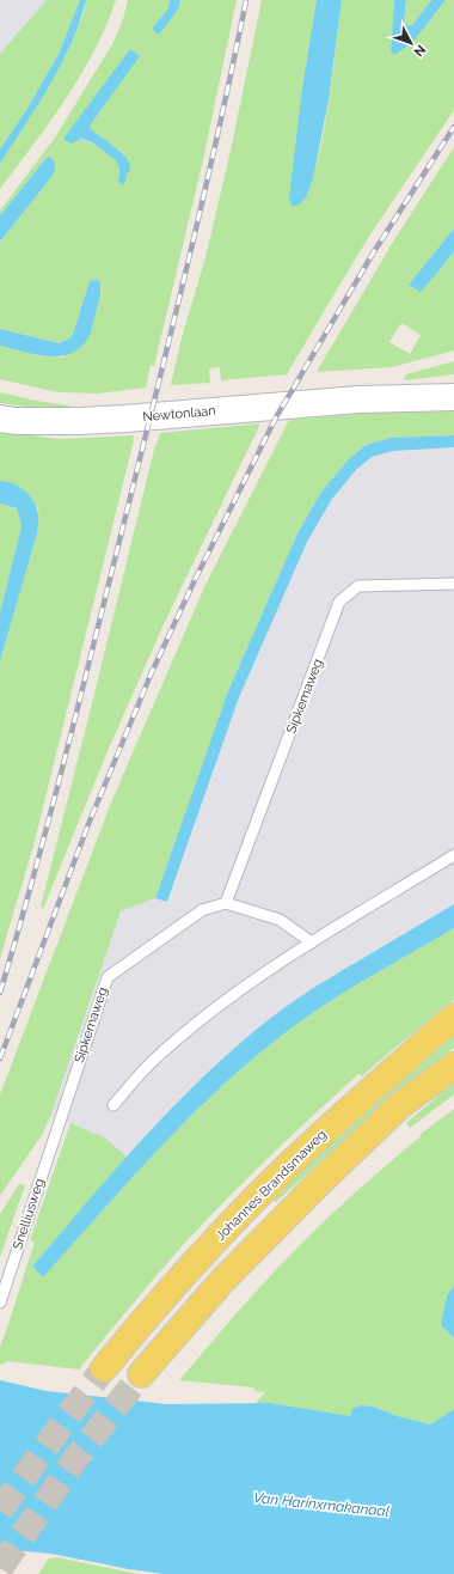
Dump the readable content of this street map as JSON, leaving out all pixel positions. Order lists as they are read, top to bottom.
{
  "streets": {
    "main road": ["Johannes Brandsmaweg"],
    "street": ["Newtonlaan"],
    "lane": ["Sipkemaweg", "Snelliusweg"]
  },
  "crossings": [
    ["Sipkemaweg", "Snelliusweg"]
  ],
  "water": ["Van Harinxmakanaal"],
  "north": "bottom right"
}
